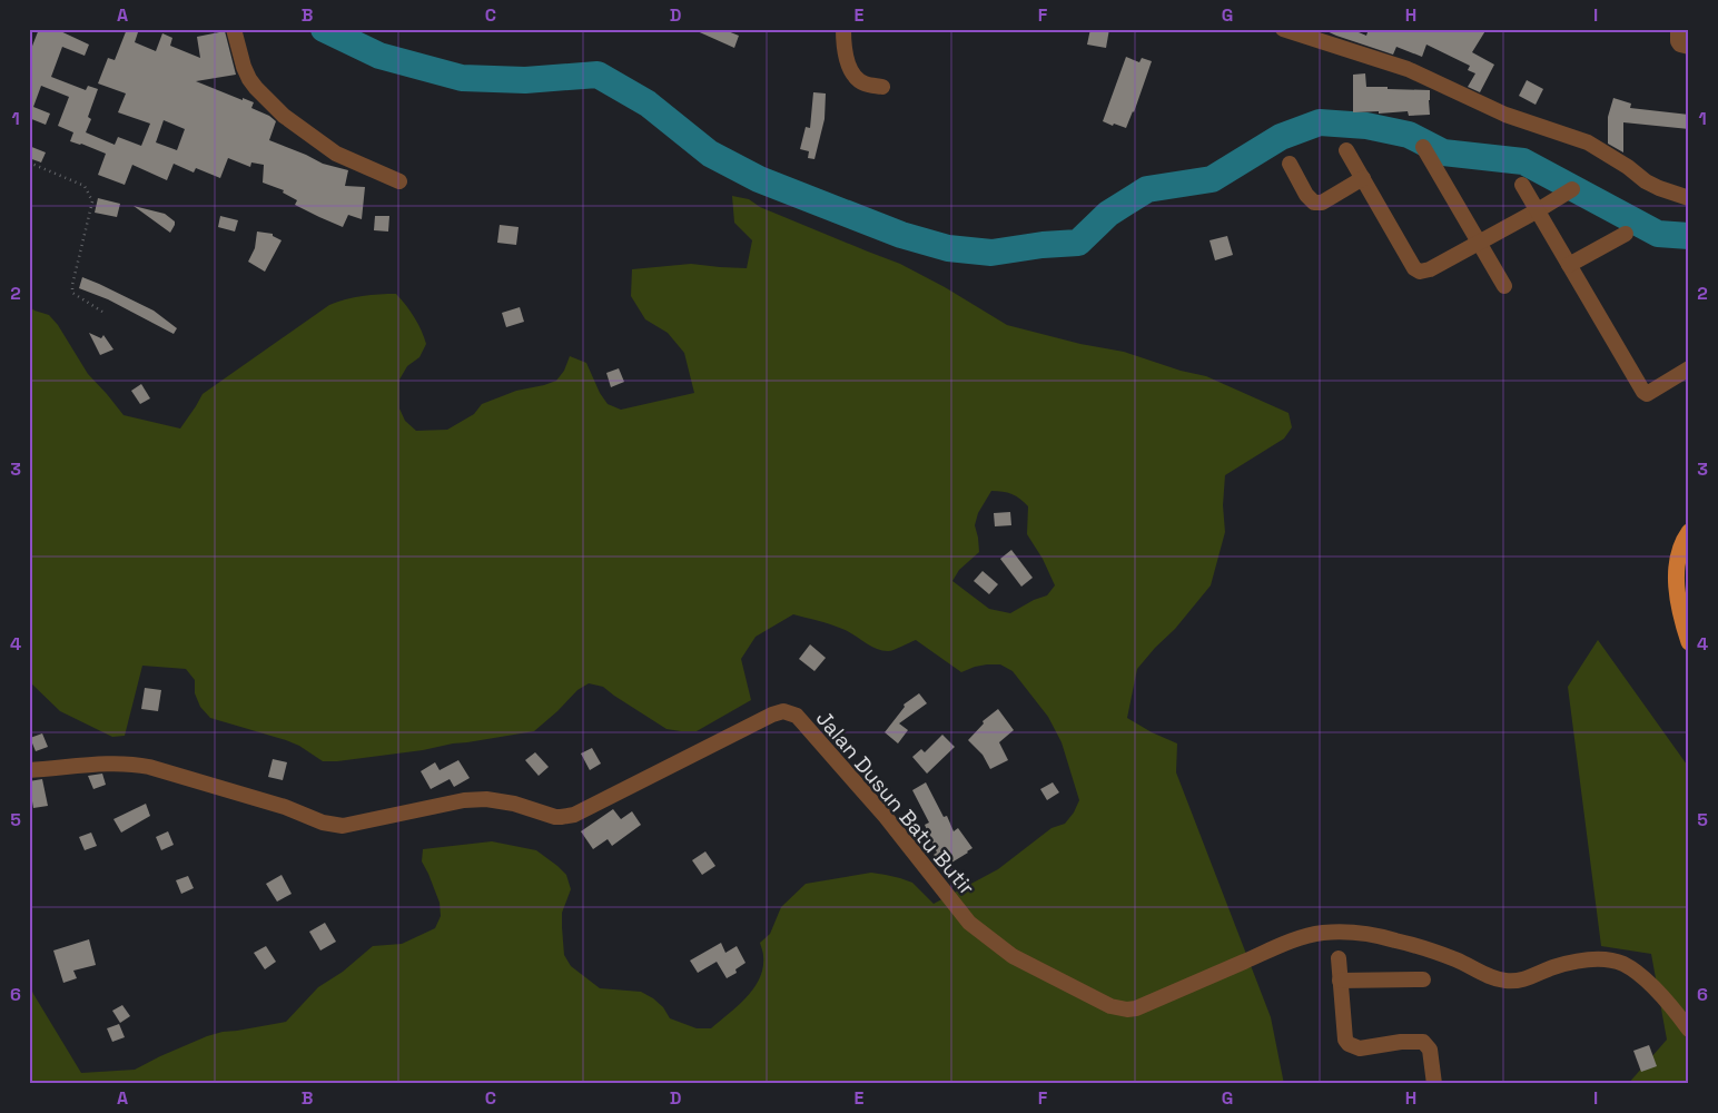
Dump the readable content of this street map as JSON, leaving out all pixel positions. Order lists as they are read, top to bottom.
{
  "streets": {
    "street": ["Jalan Dusun Batu Butir"]
  },
  "grid": {
    "columns": [
      "A",
      "B",
      "C",
      "D",
      "E",
      "F",
      "G",
      "H",
      "I"
    ],
    "rows": [
      "1",
      "2",
      "3",
      "4",
      "5",
      "6"
    ]
  }
}
